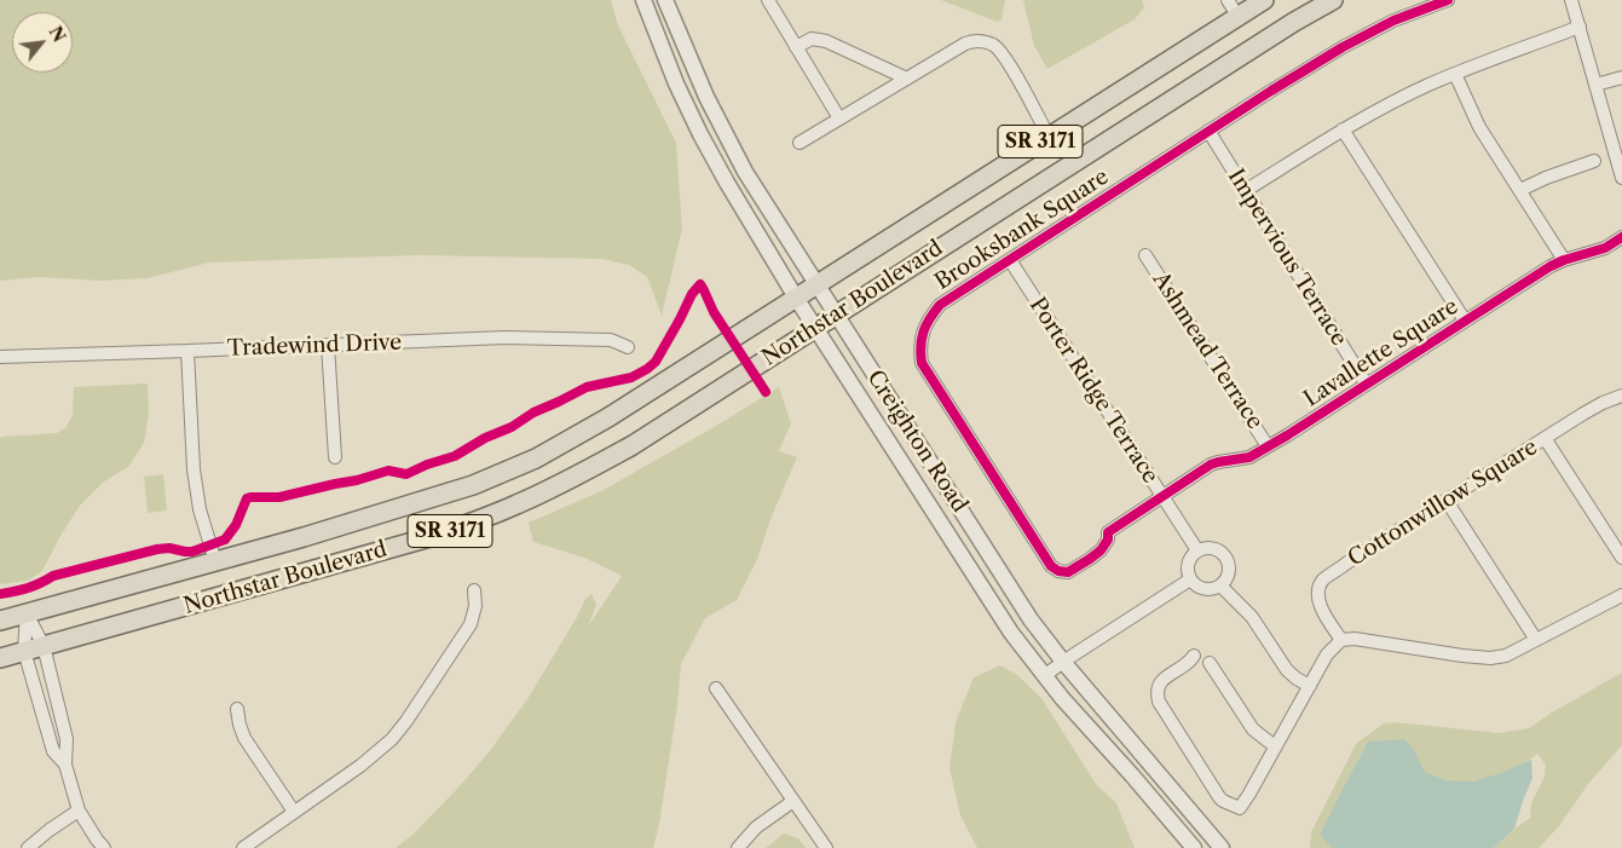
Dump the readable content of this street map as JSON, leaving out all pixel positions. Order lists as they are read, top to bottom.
{
  "streets": {
    "main road": ["SR 3171", "Northstar Boulevard"],
    "street": [
      "Brooksbank Square",
      "Impervious Terrace",
      "Tradewind Drive",
      "Ashmead Terrace",
      "Lavallette Square",
      "Porter Ridge Terrace",
      "Creighton Road",
      "Cottonwillow Square"
    ]
  },
  "crossings": [
    ["Brooksbank Square", "Impervious Terrace"],
    ["Brooksbank Square", "Lavallette Square"],
    ["Brooksbank Square", "Porter Ridge Terrace"],
    ["Impervious Terrace", "Lavallette Square"],
    ["Northstar Boulevard", "Creighton Road"],
    ["Ashmead Terrace", "Lavallette Square"],
    ["Lavallette Square", "Porter Ridge Terrace"]
  ],
  "north": "top right"
}
